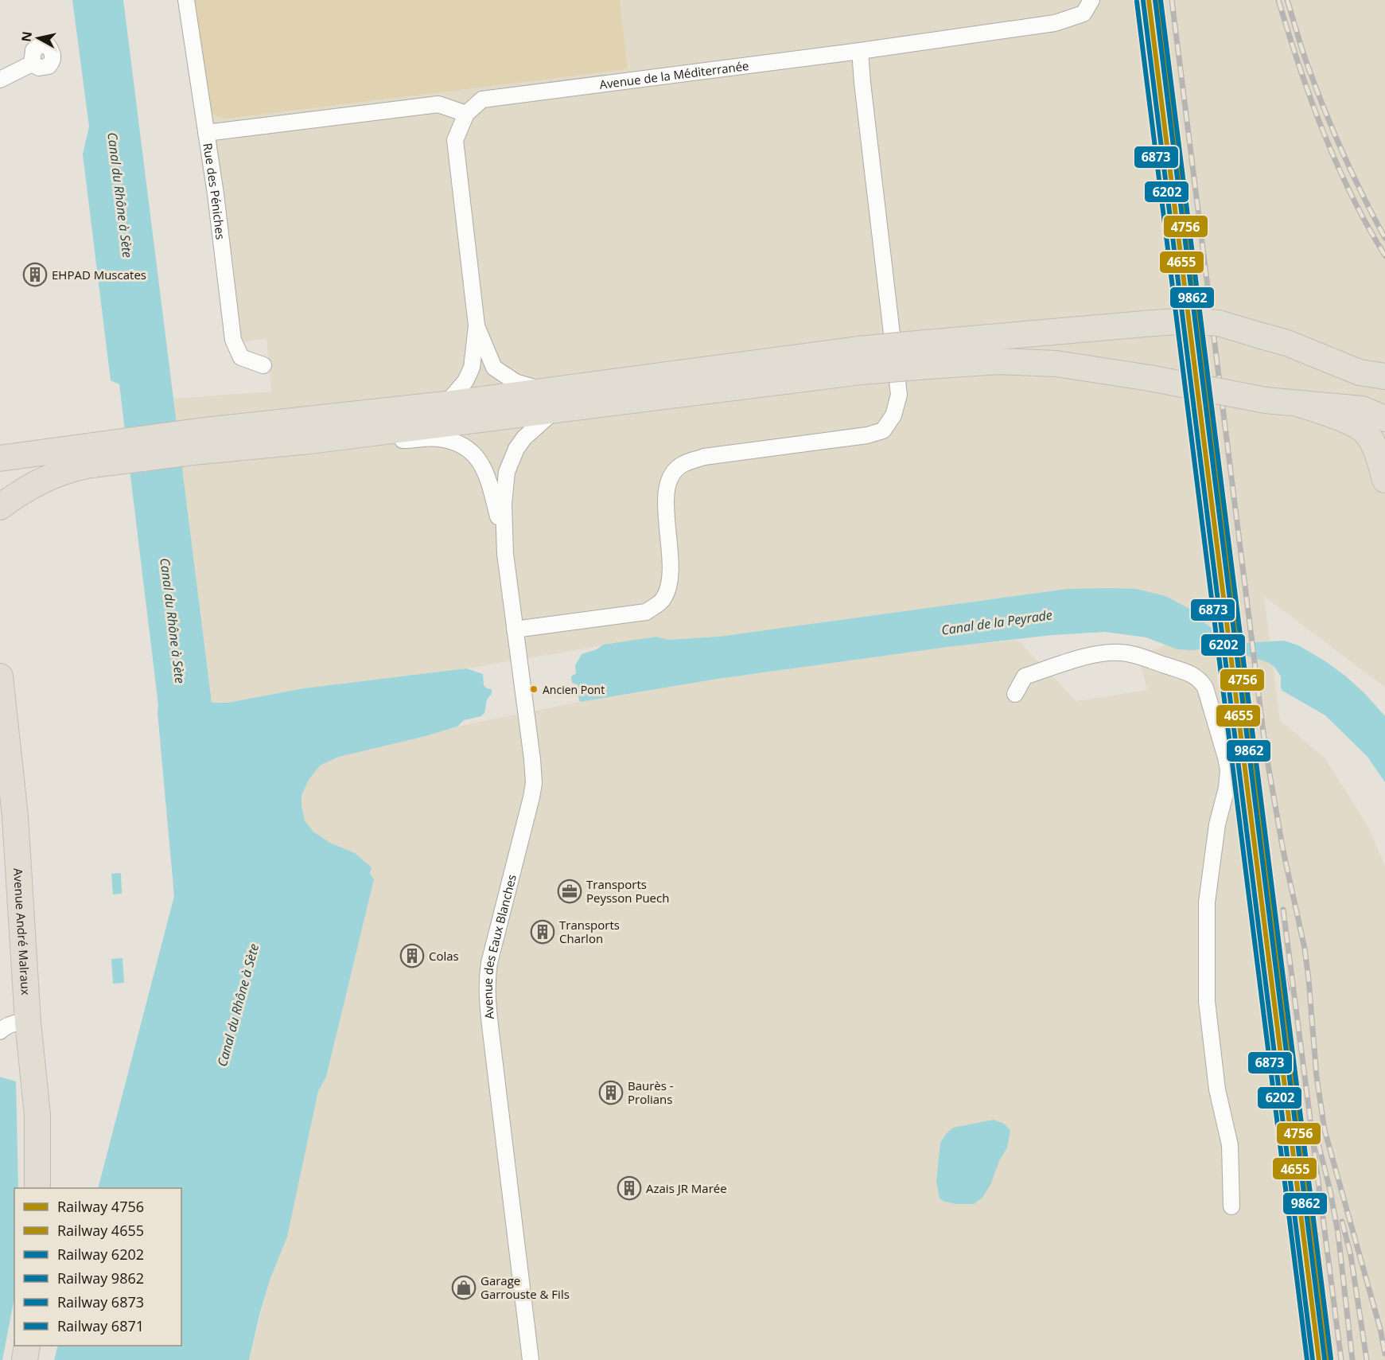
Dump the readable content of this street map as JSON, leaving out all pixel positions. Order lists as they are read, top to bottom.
{
  "streets": {
    "main road": ["Avenue André Malraux"],
    "street": ["Avenue de la Méditerranée", "Rue des Péniches", "Avenue des Eaux Blanches"]
  },
  "water": ["Canal du Rhône à Sète", "Canal de la Peyrade"],
  "places": {
    "building": [
      "EHPAD Muscates",
      "Transports Charlon",
      "Colas",
      "Baurès - Prolians",
      "Azais JR Marée"
    ],
    "other": ["Ancien Pont"],
    "office": ["Transports Peysson Puech"],
    "shop": ["Garage Garrouste & Fils"]
  },
  "lines": [
    "rail line 4756",
    "rail line 4655",
    "rail line 9862",
    "rail line 6871",
    "rail line 6202",
    "rail line 6873"
  ],
  "legend": [
    "Railway 4756",
    "Railway 4655",
    "Railway 6202",
    "Railway 9862",
    "Railway 6873",
    "Railway 6871"
  ],
  "north": "left"
}
